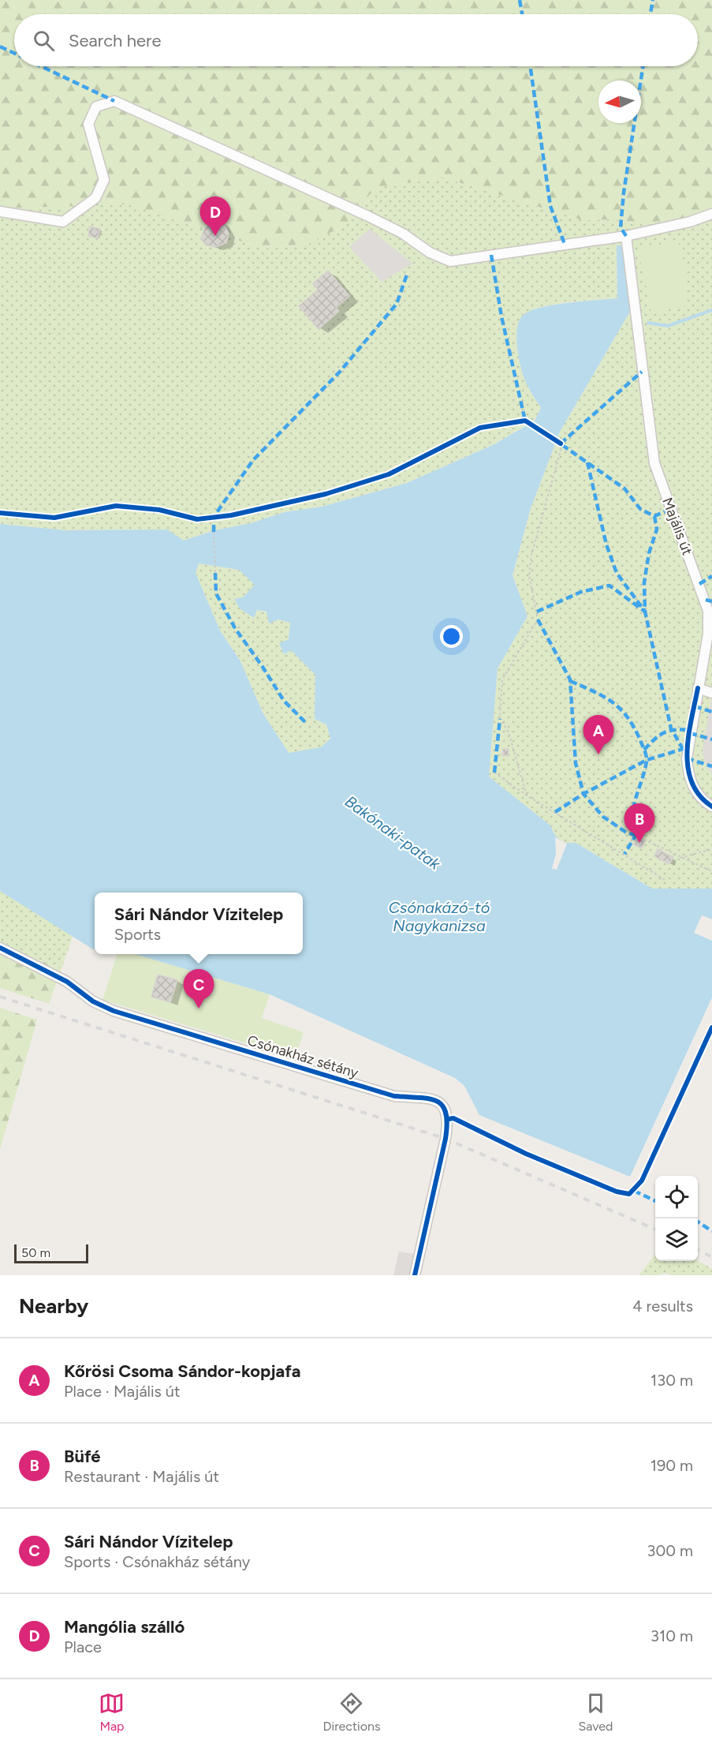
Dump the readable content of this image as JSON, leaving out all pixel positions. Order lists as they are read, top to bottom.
{
  "streets": {
    "street": ["Majális út", "Csónakház sétány"]
  },
  "water": ["Bakónaki-patak", "Csónakázó-tó Nagykanizsa"],
  "scale_bar": "50 m",
  "north": "left",
  "page": {
    "search": "Search here",
    "pins": [
      "D",
      "A",
      "B",
      "C"
    ],
    "popup": ["Sári Nándor Vízitelep", "Sports"],
    "scale": "50 m",
    "heading": ["Nearby", "4 results"],
    "list": [
      {
        "mark": "A",
        "name": "Kőrösi Csoma Sándor-kopjafa",
        "note": "Place · Majális út",
        "value": "130 m"
      },
      {
        "mark": "B",
        "name": "Büfé",
        "note": "Restaurant · Majális út",
        "value": "190 m"
      },
      {
        "mark": "C",
        "name": "Sári Nándor Vízitelep",
        "note": "Sports · Csónakház sétány",
        "value": "300 m"
      },
      {
        "mark": "D",
        "name": "Mangólia szálló",
        "note": "Place",
        "value": "310 m"
      }
    ],
    "nav": ["Map", "Directions", "Saved"]
  }
}
